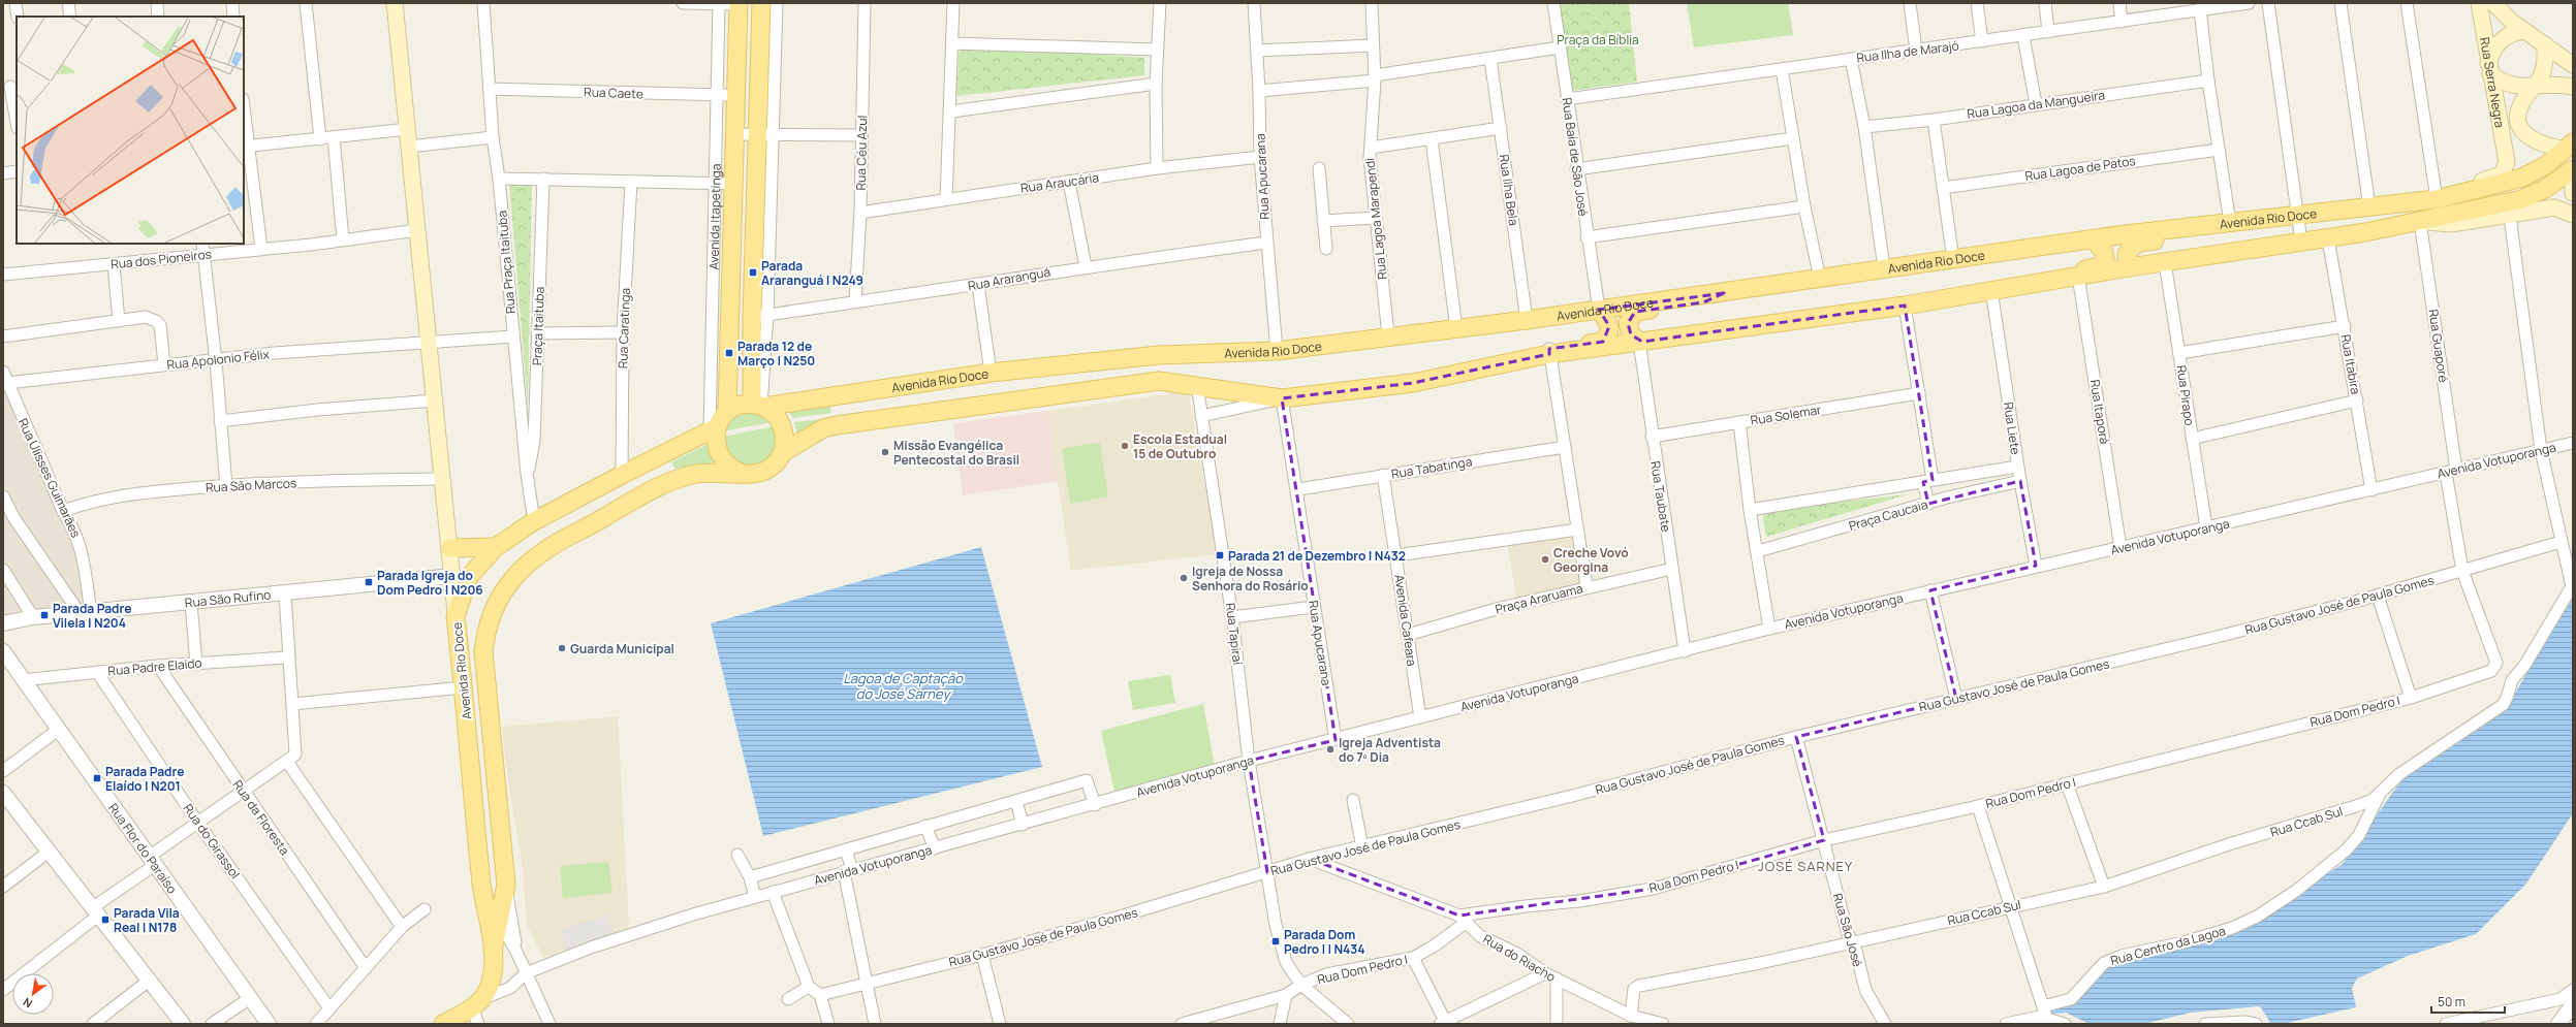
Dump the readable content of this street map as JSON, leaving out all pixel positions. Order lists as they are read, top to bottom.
{
  "streets": {
    "main road": ["Rua Serra Negra", "Avenida Itapetinga", "Avenida Rio Doce"],
    "street": [
      "Rua Ilha de Marajó",
      "Rua Caete",
      "Rua Lagoa da Mangueira",
      "Rua Céu Azul",
      "Rua Baía de São José",
      "Rua Lagoa de Patos",
      "Rua Apucarana",
      "Rua Araucária",
      "Rua Ilha Bela",
      "Rua Lagoa Marapendi",
      "Rua dos Pioneiros",
      "Rua Praça Itaituba",
      "Rua Araranguá",
      "Praça Itaituba",
      "Rua Caratinga",
      "Rua Guaporé",
      "Rua Apolonio Félix",
      "Rua Itabira",
      "Rua Pirapo",
      "Rua Itaporá",
      "Rua Solemar",
      "Rua Liete",
      "Avenida Votuporanga",
      "Rua Tabatinga",
      "Rua Ulisses Guimarães",
      "Rua São Marcos",
      "Rua Taubate",
      "Praça Caucaia",
      "Praça Araruama",
      "Rua São Rufino",
      "Rua Gustavo José de Paula Gomes",
      "Avenida Cafeara",
      "Rua Tapiraí",
      "Rua Padre Elaido",
      "Rua Dom Pedro I",
      "Rua da Floresta",
      "Rua Ccab Sul",
      "Rua do Girassol",
      "Rua Flor do Paraíso",
      "Rua São José",
      "Rua Centro da Lagoa",
      "Rua do Riacho"
    ]
  },
  "crossings": [
    ["Rua Ilha de Marajó", "Rua Baía de São José"],
    ["Rua Serra Negra", "Avenida Rio Doce"],
    ["Rua Caete", "Avenida Itapetinga"],
    ["Rua Caete", "Rua Praça Itaituba"],
    ["Rua Céu Azul", "Rua Araucária"],
    ["Rua Céu Azul", "Rua Araranguá"],
    ["Rua Baía de São José", "Avenida Rio Doce"],
    ["Rua Apucarana", "Rua Araucária"],
    ["Rua Apucarana", "Avenida Rio Doce"],
    ["Rua Apucarana", "Rua Araranguá"],
    ["Rua Apucarana", "Avenida Votuporanga"],
    ["Rua Apucarana", "Rua Tabatinga"],
    ["Rua Ilha Bela", "Avenida Rio Doce"],
    ["Avenida Itapetinga", "Avenida Rio Doce"],
    ["Rua Lagoa Marapendi", "Avenida Rio Doce"],
    ["Avenida Rio Doce", "Rua Praça Itaituba"],
    ["Avenida Rio Doce", "Rua Caratinga"],
    ["Avenida Rio Doce", "Rua Guaporé"],
    ["Avenida Rio Doce", "Rua Itabira"],
    ["Avenida Rio Doce", "Rua Pirapo"],
    ["Avenida Rio Doce", "Rua Itaporá"],
    ["Avenida Rio Doce", "Rua Liete"],
    ["Avenida Rio Doce", "Avenida Votuporanga"],
    ["Avenida Rio Doce", "Rua Taubate"],
    ["Avenida Rio Doce", "Rua Tapiraí"],
    ["Rua Praça Itaituba", "Praça Itaituba"],
    ["Rua Praça Itaituba", "Rua Apolonio Félix"],
    ["Rua Guaporé", "Avenida Votuporanga"],
    ["Rua Guaporé", "Rua Gustavo José de Paula Gomes"],
    ["Rua Guaporé", "Rua Dom Pedro I"],
    ["Rua Apolonio Félix", "Rua Ulisses Guimarães"],
    ["Rua Itabira", "Avenida Votuporanga"],
    ["Rua Pirapo", "Avenida Votuporanga"],
    ["Rua Itaporá", "Avenida Votuporanga"],
    ["Rua Solemar", "Rua Taubate"],
    ["Rua Liete", "Avenida Votuporanga"],
    ["Rua Liete", "Praça Caucaia"],
    ["Avenida Votuporanga", "Rua Taubate"],
    ["Avenida Votuporanga", "Avenida Cafeara"],
    ["Avenida Votuporanga", "Rua Tapiraí"],
    ["Rua Tabatinga", "Avenida Cafeara"],
    ["Rua Ulisses Guimarães", "Rua São Marcos"],
    ["Rua Ulisses Guimarães", "Rua São Rufino"],
    ["Rua Taubate", "Praça Araruama"],
    ["Praça Araruama", "Avenida Cafeara"],
    ["Rua Gustavo José de Paula Gomes", "Rua Tapiraí"],
    ["Rua Gustavo José de Paula Gomes", "Rua Dom Pedro I"],
    ["Rua Gustavo José de Paula Gomes", "Rua São José"],
    ["Rua Gustavo José de Paula Gomes", "Rua do Riacho"],
    ["Rua Tapiraí", "Rua Dom Pedro I"],
    ["Rua Padre Elaido", "Rua da Floresta"],
    ["Rua Padre Elaido", "Rua do Girassol"],
    ["Rua Padre Elaido", "Rua Flor do Paraíso"],
    ["Rua Dom Pedro I", "Rua São José"],
    ["Rua Dom Pedro I", "Rua do Riacho"],
    ["Rua Ccab Sul", "Rua São José"],
    ["Rua Ccab Sul", "Rua Centro da Lagoa"],
    ["Rua Ccab Sul", "Rua do Riacho"]
  ],
  "districts": ["JOSÉ SARNEY"],
  "water": ["Lagoa de Captação do José Sarney"],
  "parks": ["Praça da Bíblia"],
  "places": {
    "transit": [
      "Parada Araranguá | N249",
      "Parada 12 de Março | N250",
      "Parada 21 de Dezembro | N432",
      "Parada Igreja do Dom Pedro | N206",
      "Parada Padre Vilela | N204",
      "Parada Padre Elaído | N201",
      "Parada Vila Real | N178",
      "Parada Dom Pedro I | N434"
    ],
    "other": [
      "Escola Estadual 15 de Outubro",
      "Missão Evangélica Pentecostal do Brasil",
      "Creche Vovó Georgina",
      "Igreja de Nossa Senhora do Rosário",
      "Guarda Municipal",
      "Igreja Adventista do 7º Dia"
    ]
  },
  "scale_bar": "50 m",
  "north": "bottom left"
}
